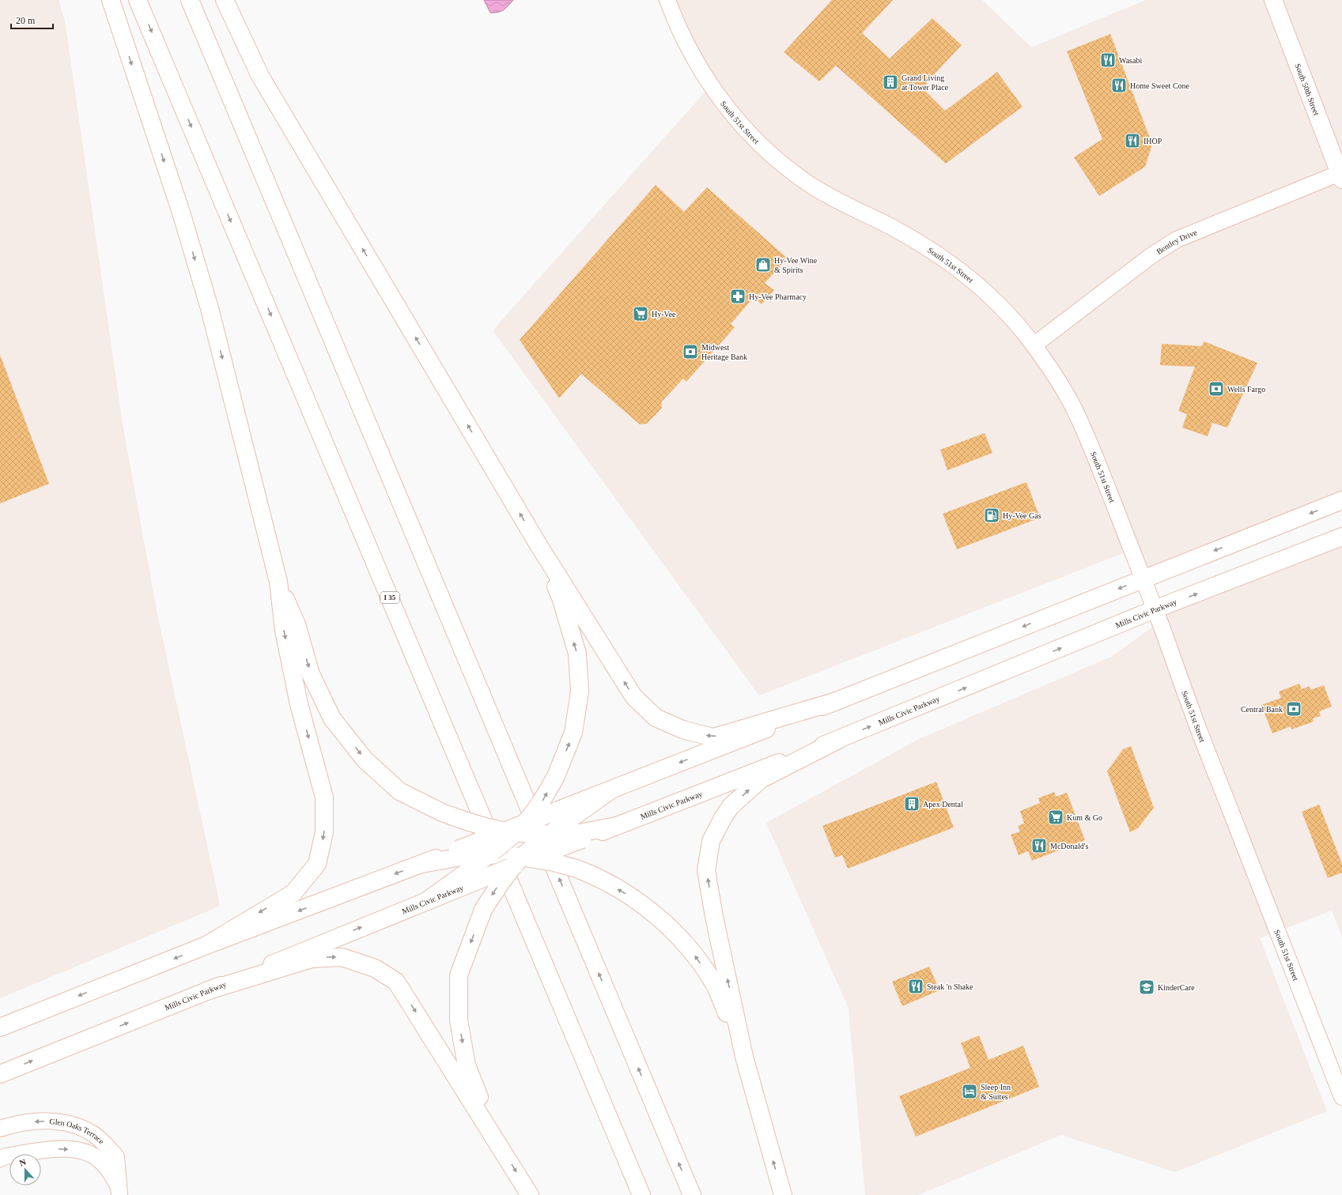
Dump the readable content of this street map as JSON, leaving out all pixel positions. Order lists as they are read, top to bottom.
{
  "streets": {
    "main road": ["South 50th Street", "I 35", "Mills Civic Parkway"],
    "street": ["South 51st Street", "Bentley Drive", "Glen Oaks Terrace"]
  },
  "crossings": [
    ["South 50th Street", "Bentley Drive"],
    ["South 51st Street", "Bentley Drive"],
    ["South 51st Street", "Mills Civic Parkway"]
  ],
  "places": {
    "restaurant": [
      "Wasabi",
      "Home Sweet Cone",
      "IHOP",
      "McDonald's",
      "Steak 'n Shake"
    ],
    "building": ["Grand Living at Tower Place", "Apex Dental"],
    "shop": ["Hy-Vee Wine & Spirits"],
    "pharmacy": ["Hy-Vee Pharmacy"],
    "supermarket": ["Hy-Vee", "Kum & Go"],
    "bank": ["Midwest Heritage Bank", "Wells Fargo", "Central Bank"],
    "fuel station": ["Hy-Vee Gas"],
    "school or university": ["KinderCare"],
    "hotel": ["Sleep Inn & Suites"]
  },
  "scale_bar": "20 m",
  "north": "top"
}
